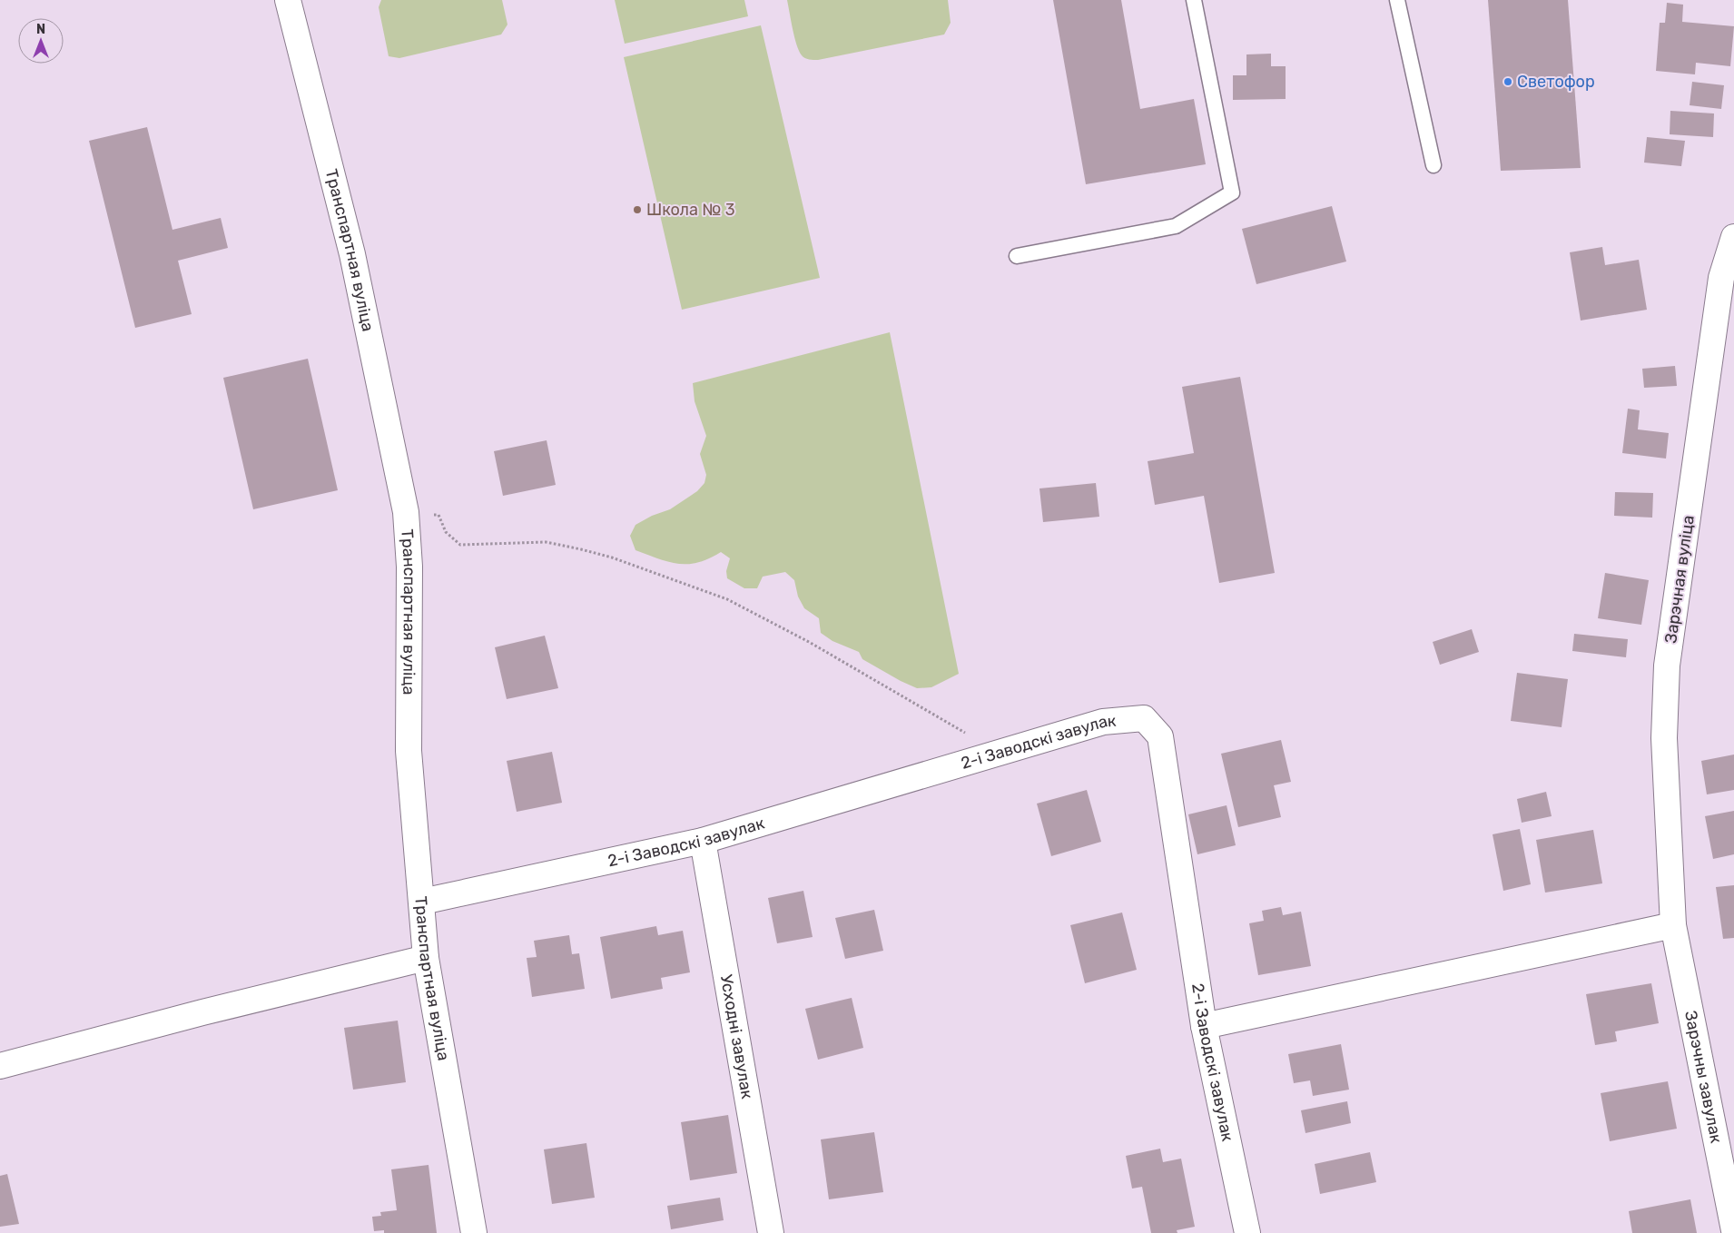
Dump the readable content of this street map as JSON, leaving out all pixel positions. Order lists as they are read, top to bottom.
{
  "streets": {
    "street": [
      "Транспартная вуліца",
      "Зарэчная вуліца",
      "2-і Заводскі завулак",
      "Усходні завулак",
      "Зарэчны завулак"
    ]
  },
  "crossings": [
    ["Транспартная вуліца", "2-і Заводскі завулак"],
    ["Зарэчная вуліца", "Зарэчны завулак"],
    ["2-і Заводскі завулак", "Усходні завулак"]
  ],
  "places": ["Светофор", "Школа № 3"],
  "north": "top"
}
